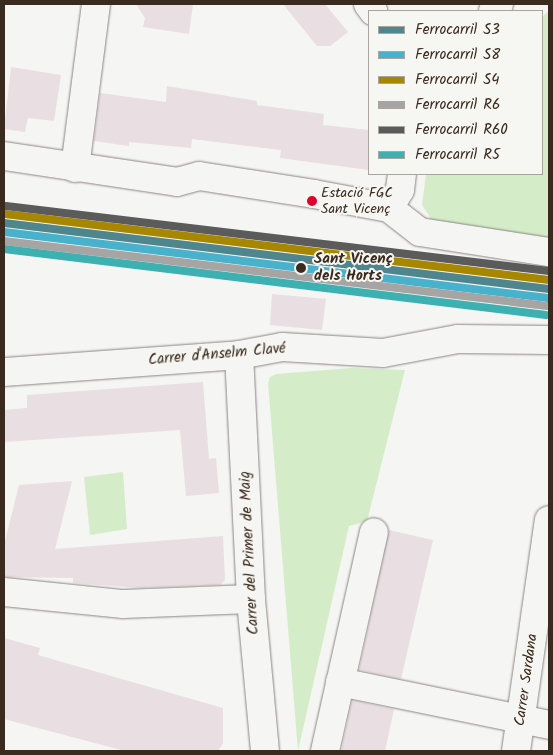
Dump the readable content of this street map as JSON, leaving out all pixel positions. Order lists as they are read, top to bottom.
{
  "streets": {
    "street": ["Carrer d'Anselm Clavé", "Carrer del Primer de Maig", "Carrer Sardana"]
  },
  "crossings": [
    ["Carrer d'Anselm Clavé", "Carrer del Primer de Maig"]
  ],
  "places": ["Estació FGC Sant Vicenç", "Sant Vicenç dels Horts"],
  "lines": [
    "rail line R60",
    "rail line S4",
    "rail line S3",
    "rail line S8",
    "rail line R6",
    "rail line R5"
  ],
  "legend": [
    "Ferrocarril S3",
    "Ferrocarril S8",
    "Ferrocarril S4",
    "Ferrocarril R6",
    "Ferrocarril R60",
    "Ferrocarril R5"
  ]
}
